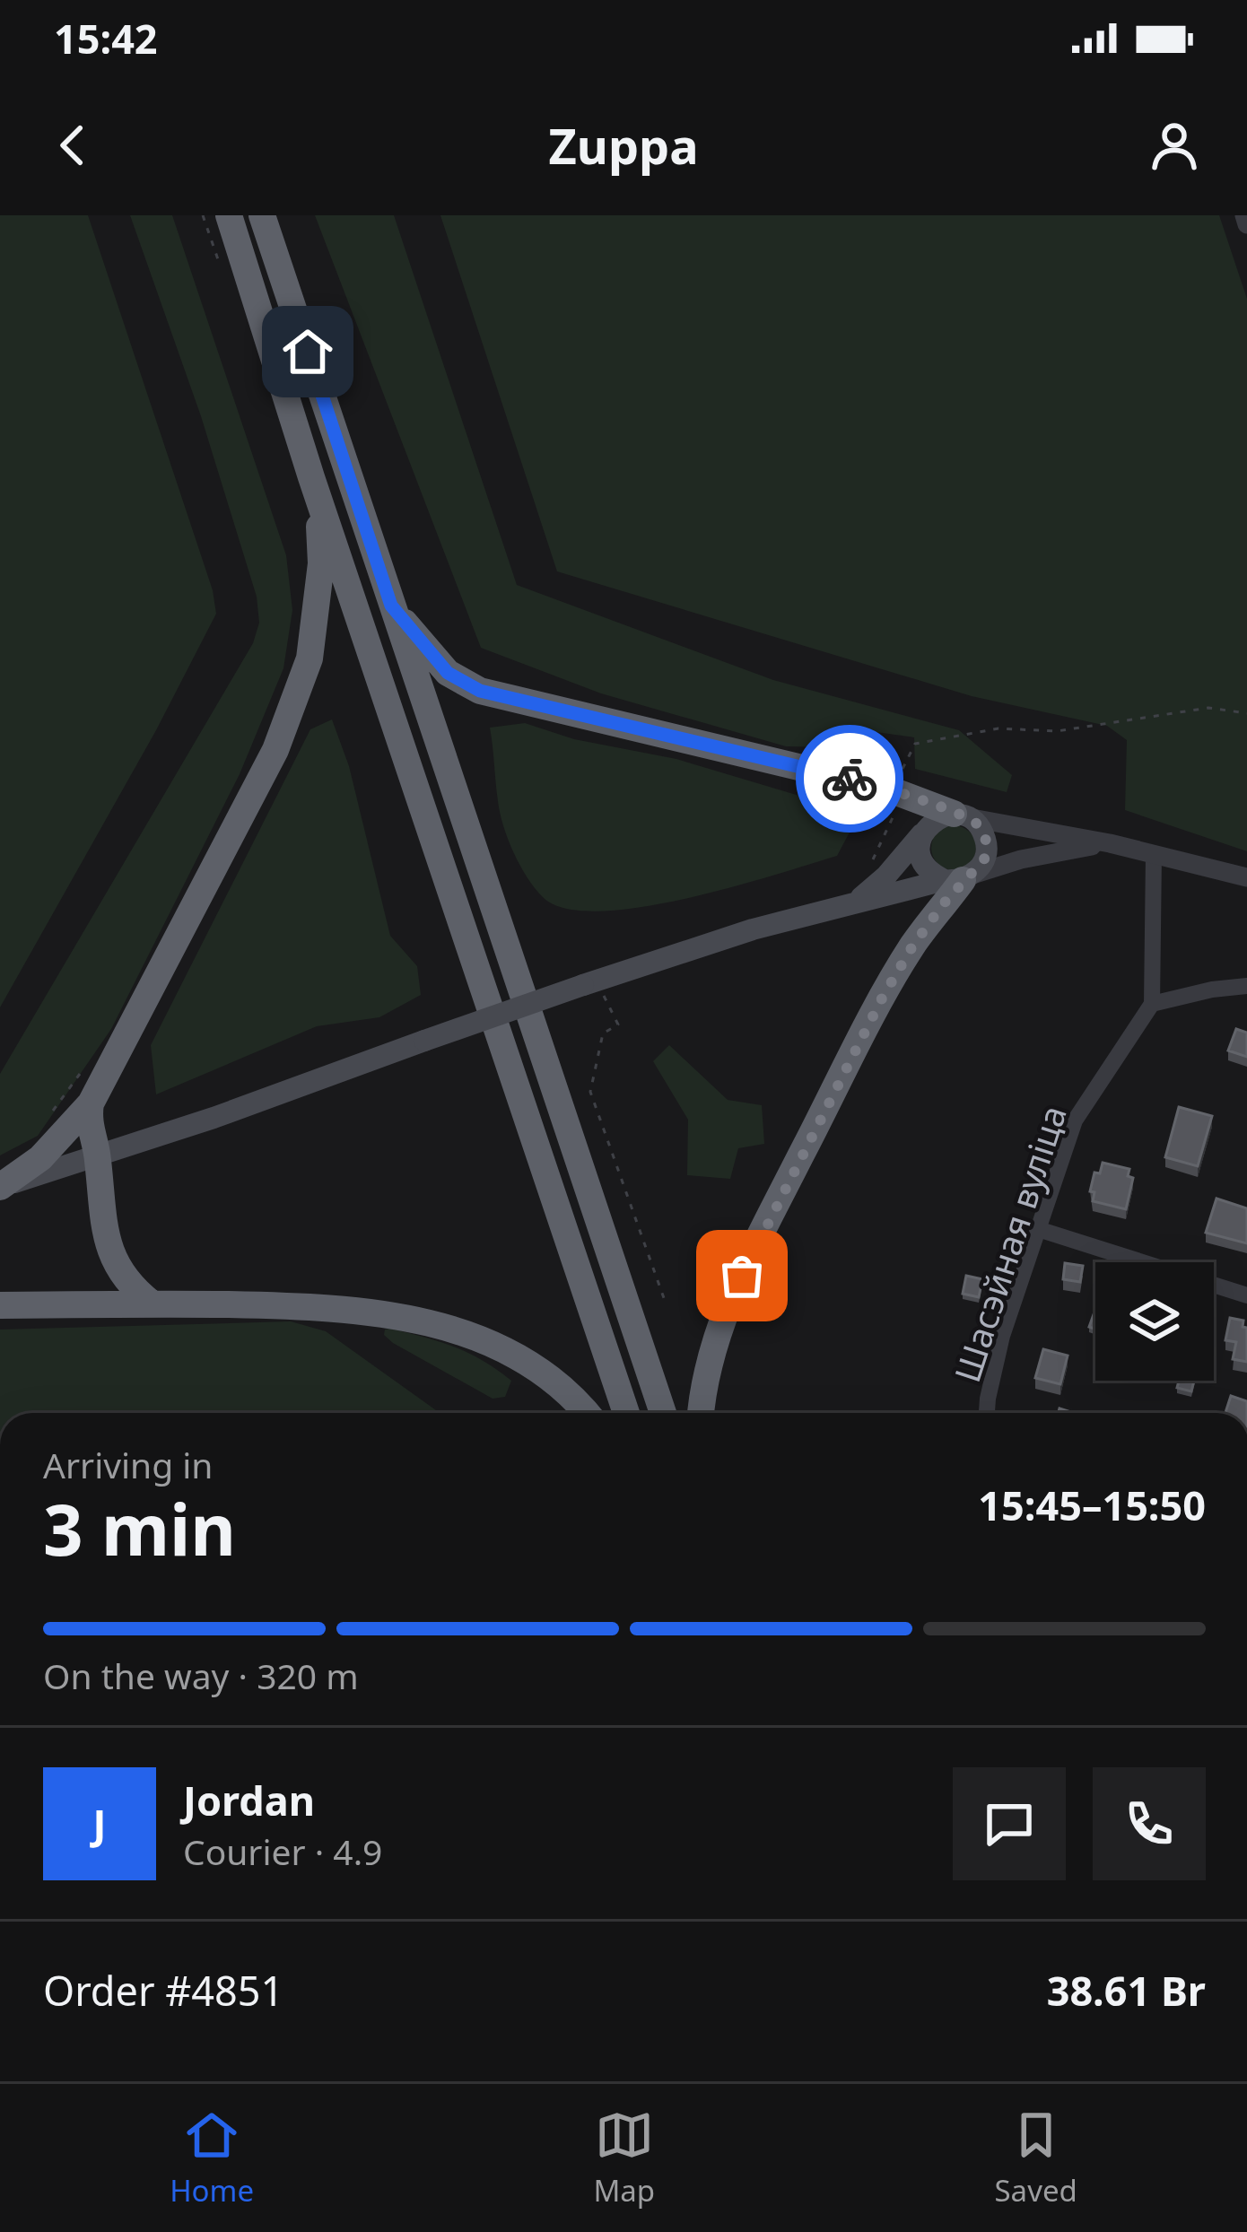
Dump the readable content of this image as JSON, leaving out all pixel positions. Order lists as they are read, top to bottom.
{
  "streets": {
    "street": ["Шасэйная вуліца"]
  },
  "page": {
    "status": "15:42",
    "header": "Zuppa",
    "heading": ["3 min", "Arriving in", "15:45–15:50"],
    "panel": [
      "Jordan",
      "Courier · 4.9",
      "Order #4851",
      "38.61 Br"
    ],
    "bar": "On the way · 320 m",
    "round": "J",
    "tabs": ["Home", "Map", "Saved"]
  }
}
